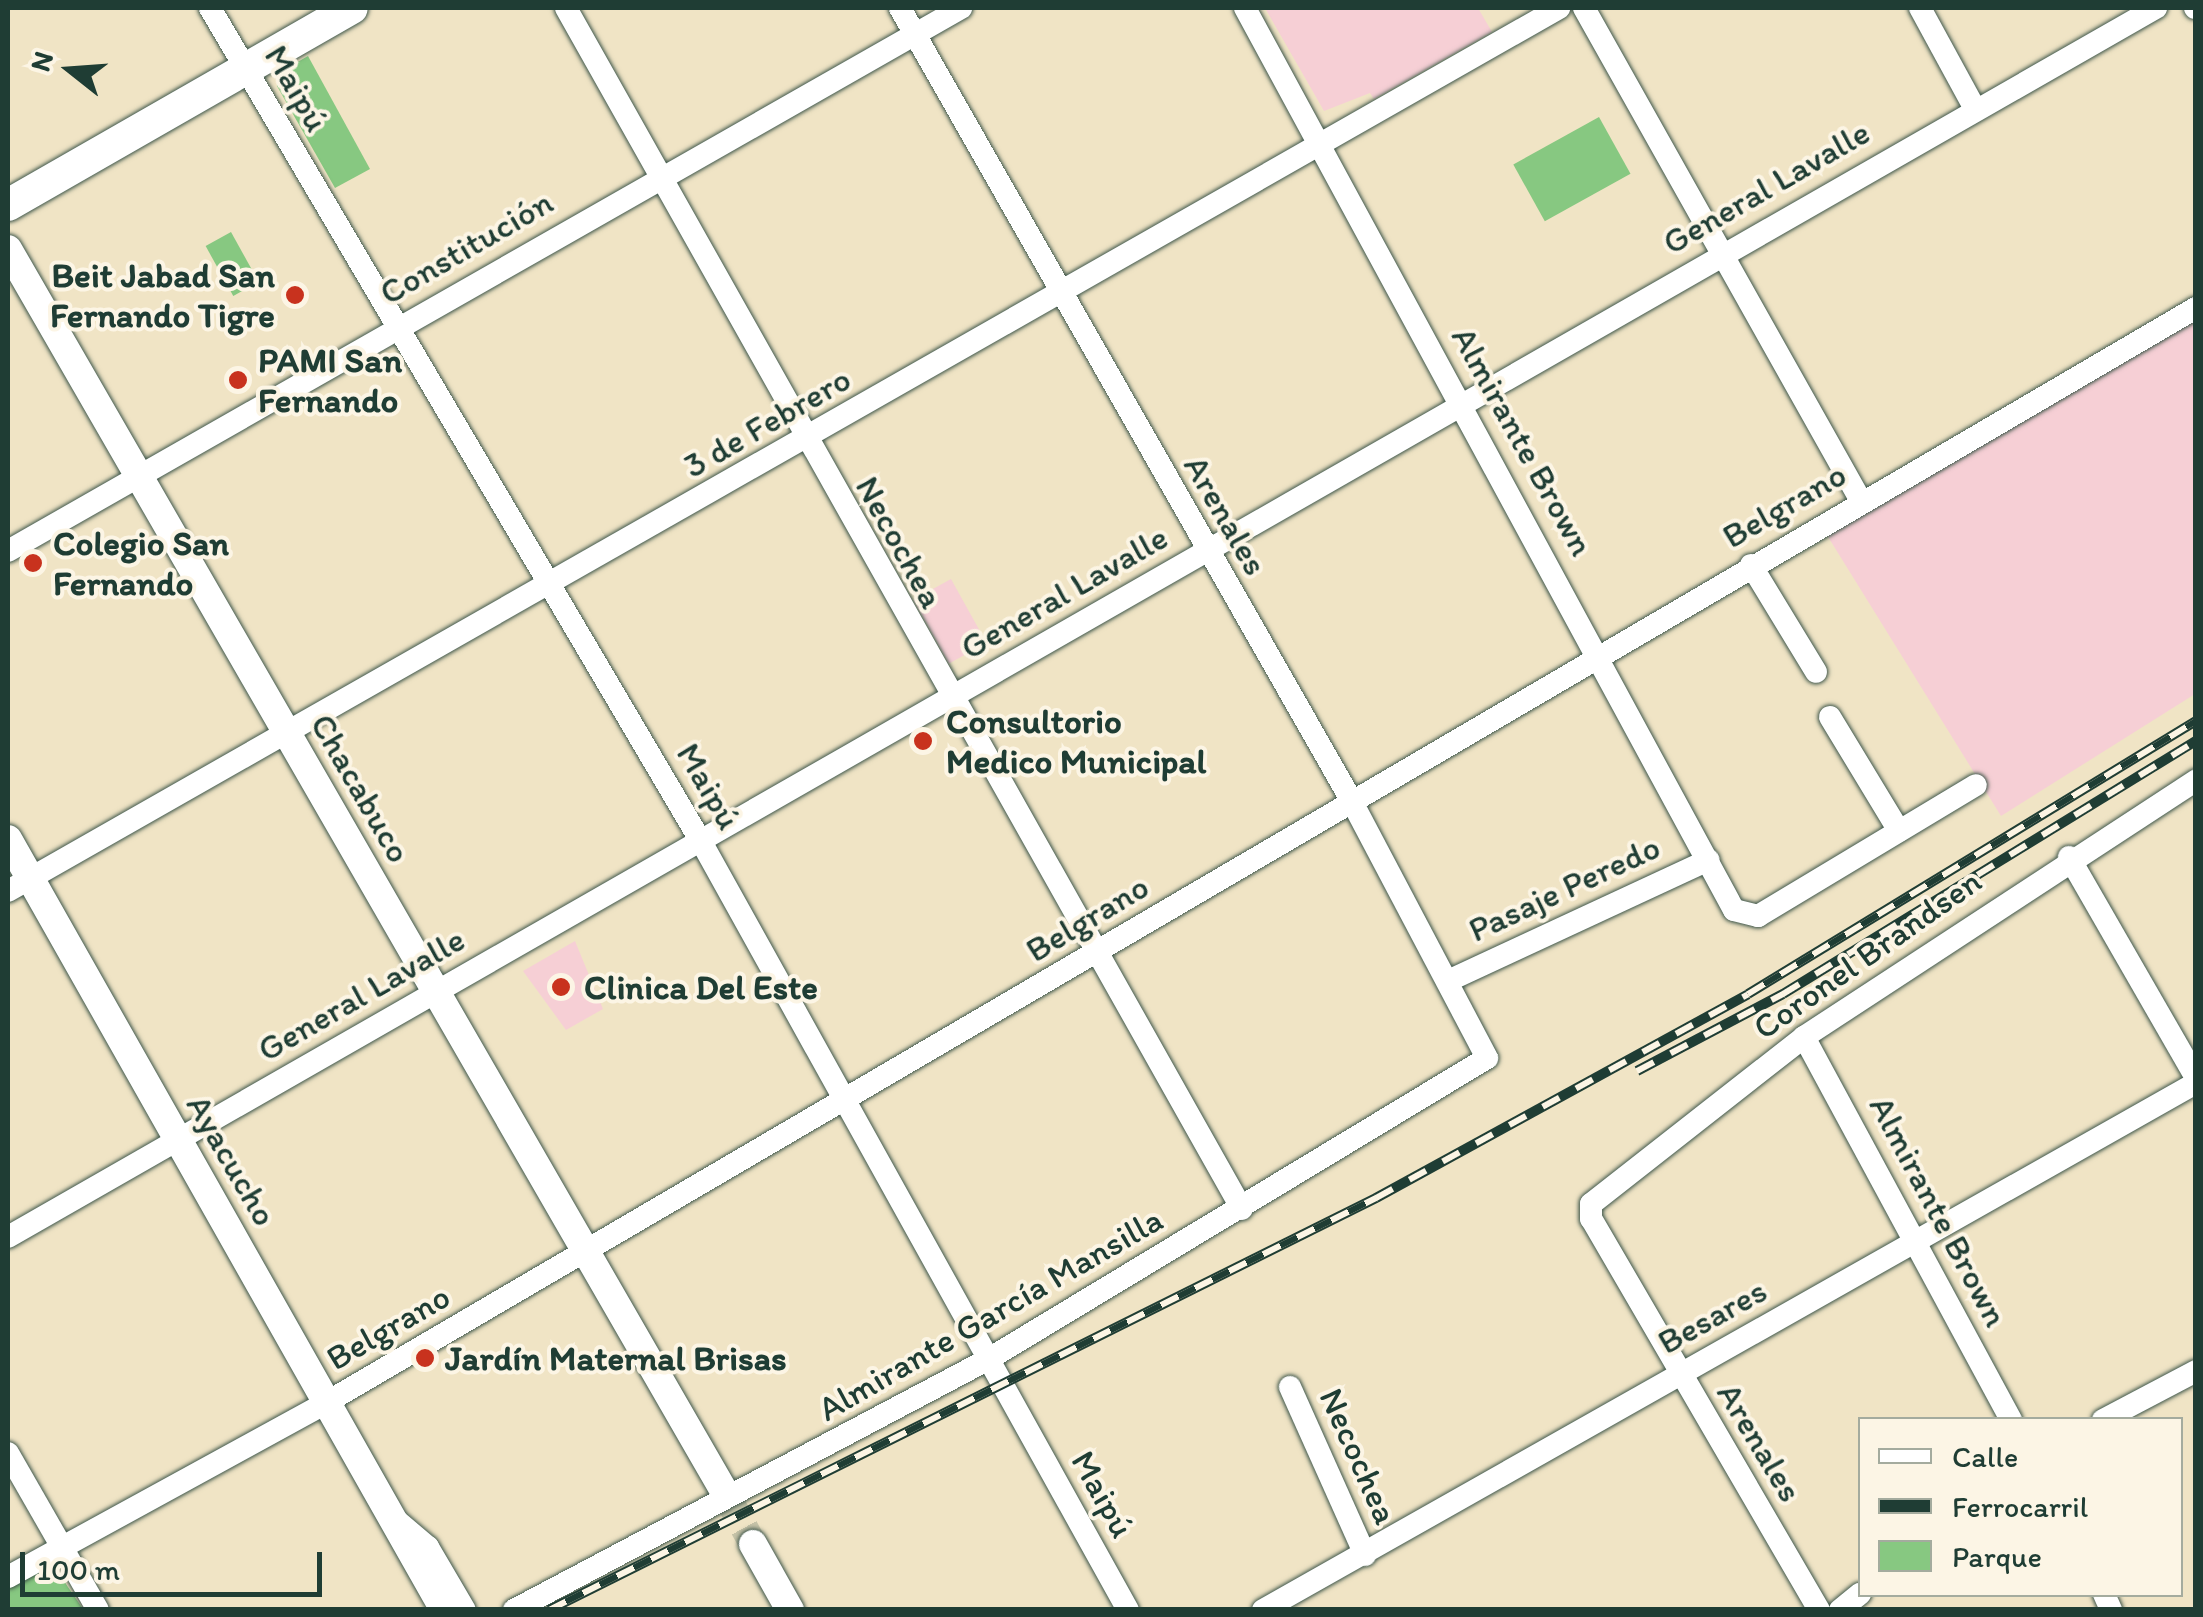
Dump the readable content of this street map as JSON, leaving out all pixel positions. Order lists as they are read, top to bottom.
{
  "streets": {
    "street": [
      "Maipú",
      "General Lavalle",
      "Constitución",
      "3 de Febrero",
      "Almirante Brown",
      "Belgrano",
      "Arenales",
      "Necochea",
      "Chacabuco",
      "Pasaje Peredo",
      "Coronel Brandsen",
      "Ayacucho",
      "Almirante García Mansilla",
      "Besares"
    ]
  },
  "crossings": [
    ["Maipú", "General Lavalle"],
    ["Maipú", "Constitución"],
    ["Maipú", "3 de Febrero"],
    ["Maipú", "Belgrano"],
    ["Maipú", "Almirante García Mansilla"],
    ["General Lavalle", "Almirante Brown"],
    ["General Lavalle", "Arenales"],
    ["General Lavalle", "Necochea"],
    ["General Lavalle", "Chacabuco"],
    ["General Lavalle", "Ayacucho"],
    ["Constitución", "Arenales"],
    ["Constitución", "Necochea"],
    ["Constitución", "Chacabuco"],
    ["3 de Febrero", "Almirante Brown"],
    ["3 de Febrero", "Arenales"],
    ["3 de Febrero", "Necochea"],
    ["3 de Febrero", "Chacabuco"],
    ["3 de Febrero", "Ayacucho"],
    ["Almirante Brown", "Belgrano"],
    ["Almirante Brown", "Pasaje Peredo"],
    ["Almirante Brown", "Coronel Brandsen"],
    ["Almirante Brown", "Besares"],
    ["Belgrano", "Arenales"],
    ["Belgrano", "Necochea"],
    ["Belgrano", "Chacabuco"],
    ["Belgrano", "Ayacucho"],
    ["Arenales", "Pasaje Peredo"],
    ["Arenales", "Coronel Brandsen"],
    ["Arenales", "Almirante García Mansilla"],
    ["Arenales", "Besares"],
    ["Necochea", "Almirante García Mansilla"],
    ["Necochea", "Besares"],
    ["Chacabuco", "Almirante García Mansilla"]
  ],
  "places": [
    "Beit Jabad San Fernando Tigre",
    "PAMI San Fernando",
    "Colegio San Fernando",
    "Consultorio Medico Municipal",
    "Clinica Del Este",
    "Jardín Maternal Brisas"
  ],
  "legend": ["Calle", "Ferrocarril", "Parque"],
  "scale_bar": "100 m",
  "north": "left"
}
